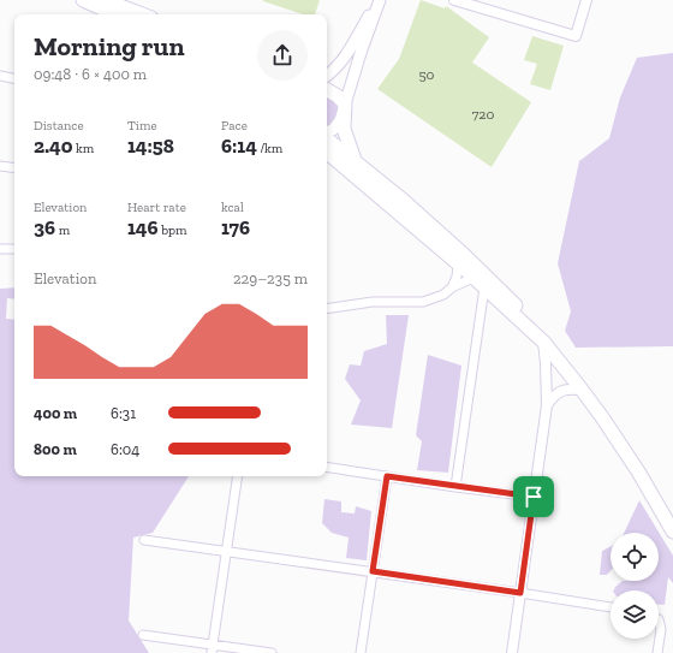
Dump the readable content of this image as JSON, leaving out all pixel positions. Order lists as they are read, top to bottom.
{
  "house_numbers": ["50", "720"],
  "page": {
    "heading": ["Morning run", "09:48 · 6 × 400 m"],
    "stats": [
      ["Distance", "2.40 km"],
      ["Time", "14:58"],
      ["Pace", "6:14 /km"],
      ["Elevation", "36 m"],
      ["Heart rate", "146 bpm"],
      ["kcal", "176"]
    ],
    "chart": ["Elevation", "229–235 m"],
    "list": [
      {
        "name": "400 m",
        "note": "6:31"
      },
      {
        "name": "800 m",
        "note": "6:04"
      }
    ]
  }
}
